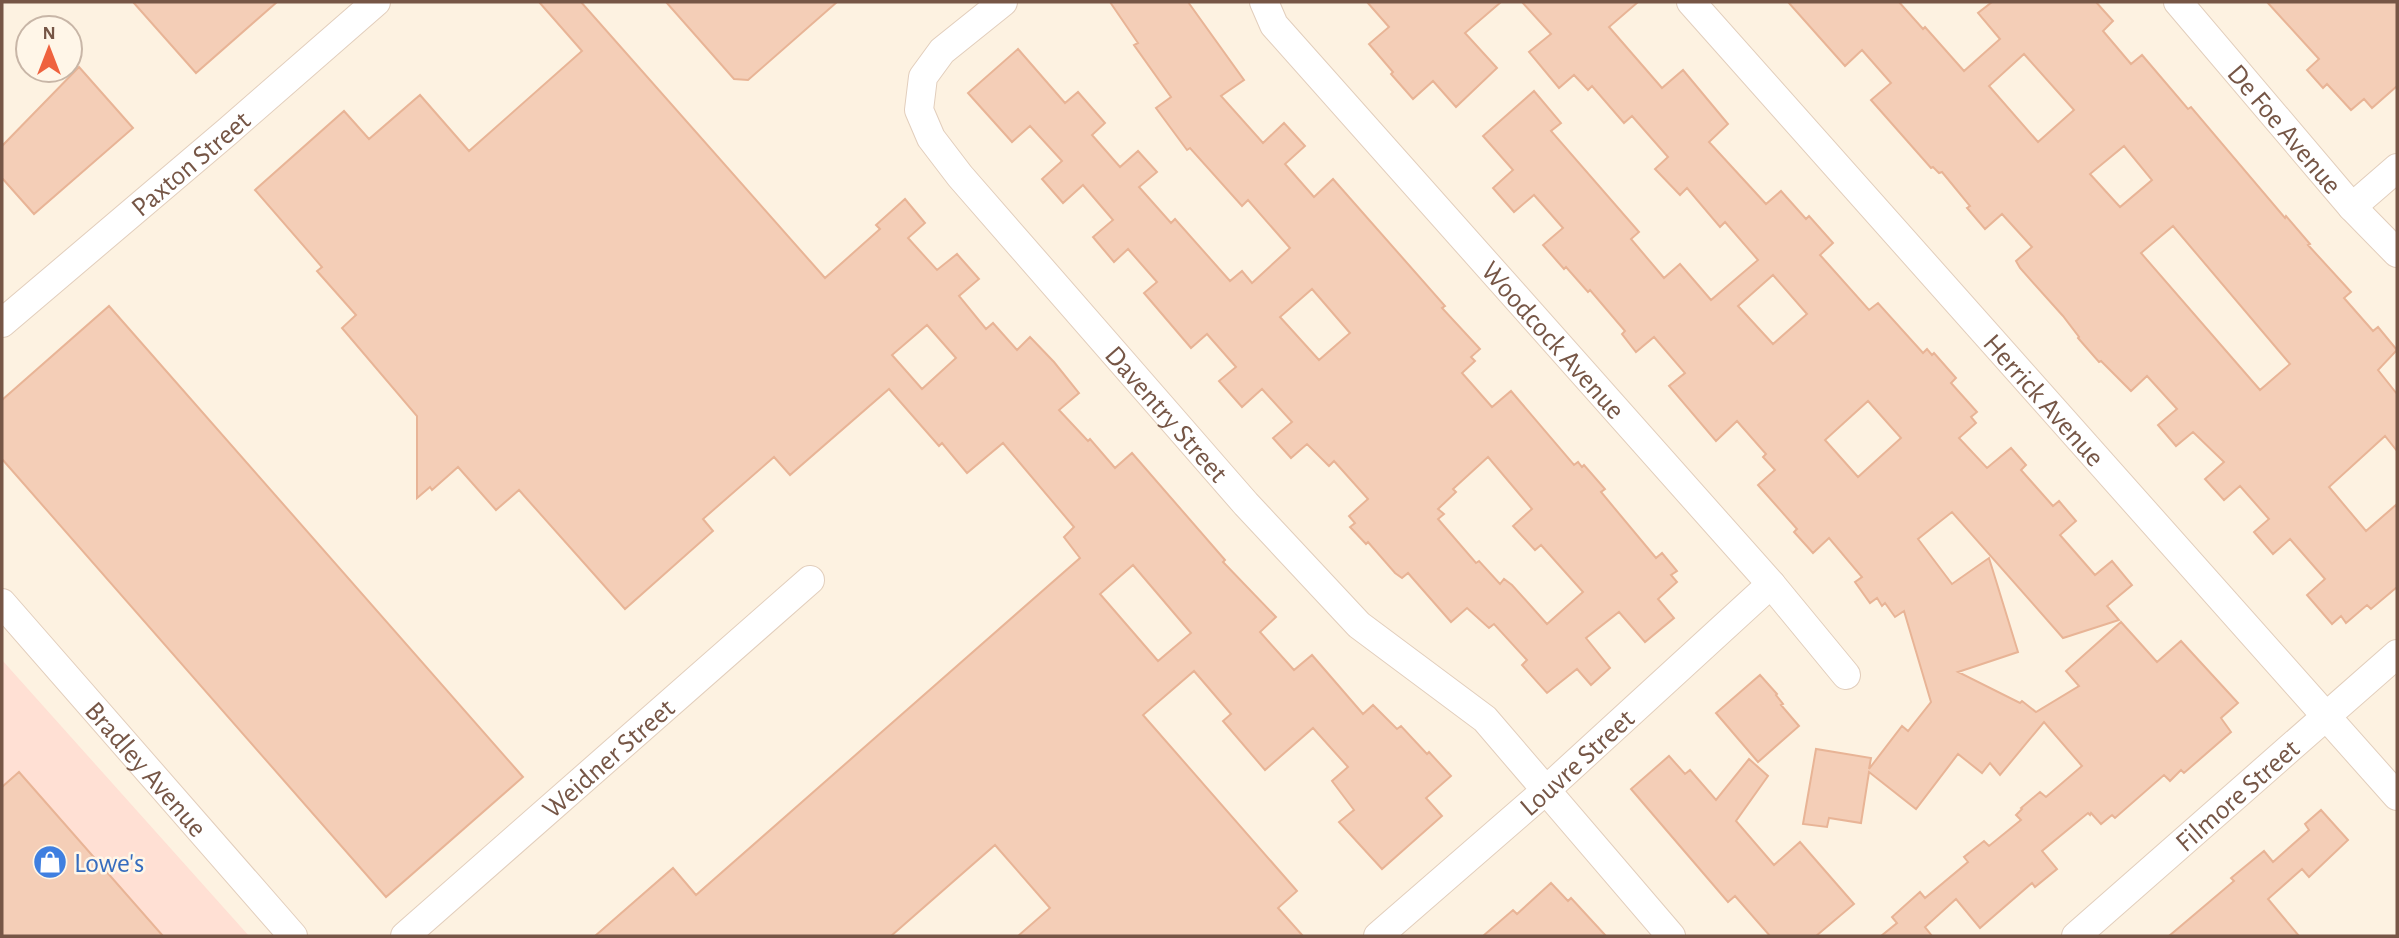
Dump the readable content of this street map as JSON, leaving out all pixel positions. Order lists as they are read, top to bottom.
{
  "streets": {
    "street": [
      "De Foe Avenue",
      "Paxton Street",
      "Woodcock Avenue",
      "Herrick Avenue",
      "Daventry Street",
      "Weidner Street",
      "Louvre Street",
      "Bradley Avenue",
      "Filmore Street"
    ]
  },
  "crossings": [
    ["Woodcock Avenue", "Louvre Street"],
    ["Herrick Avenue", "Filmore Street"],
    ["Daventry Street", "Louvre Street"]
  ],
  "places": {
    "shop": ["Lowe's"]
  },
  "north": "top"
}
